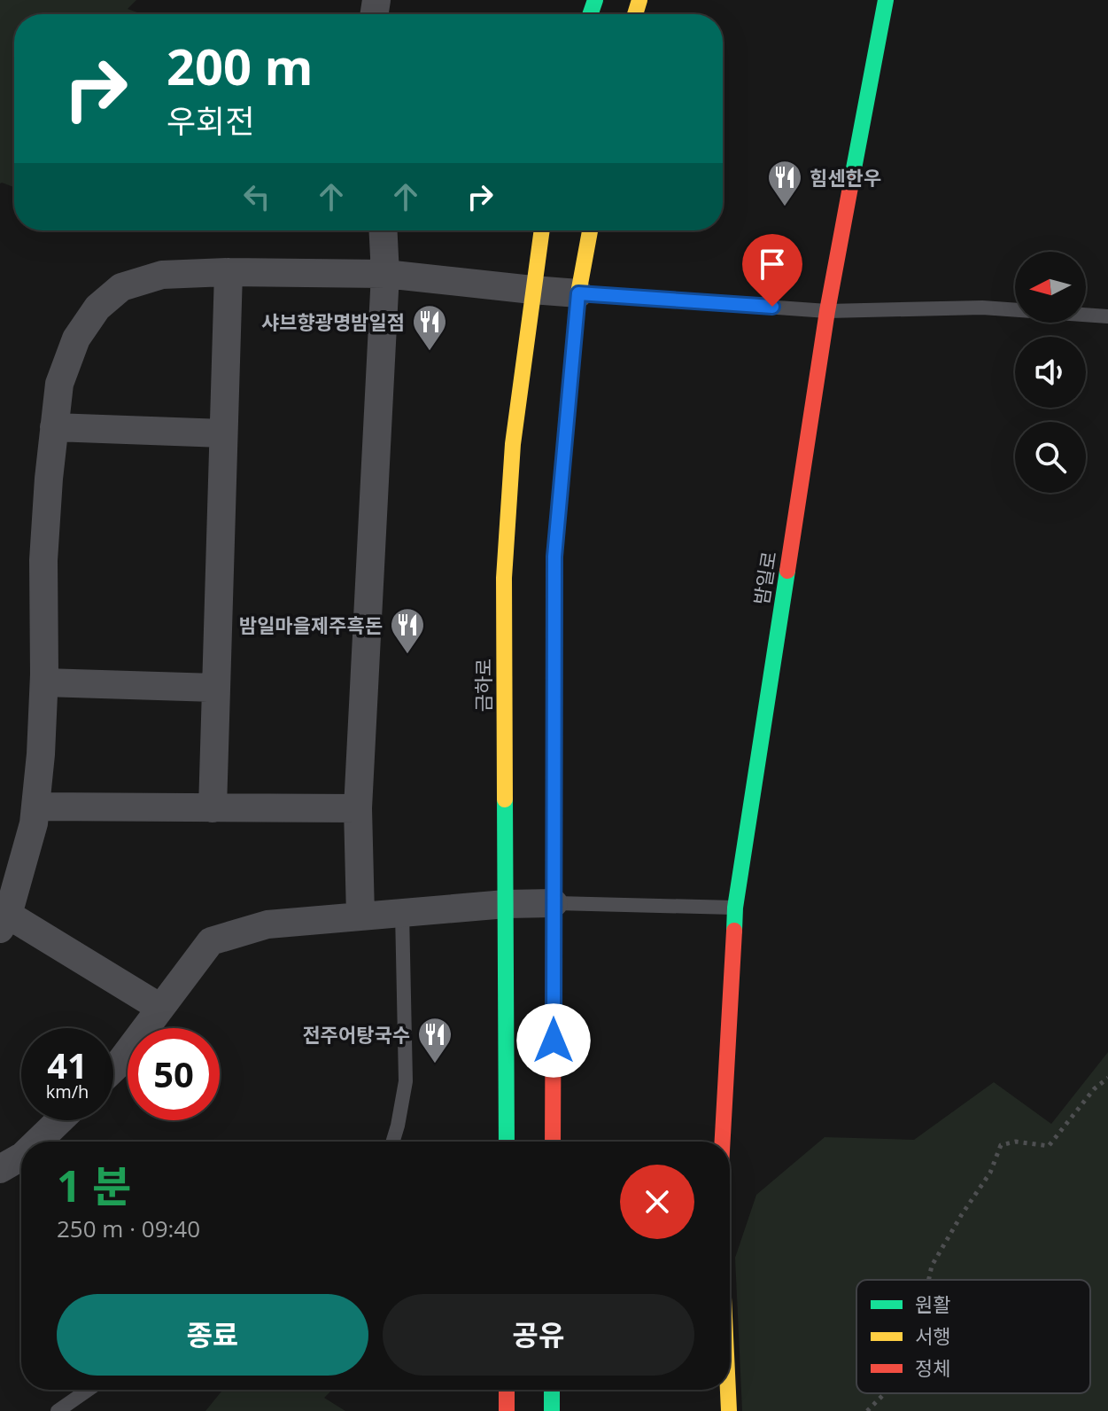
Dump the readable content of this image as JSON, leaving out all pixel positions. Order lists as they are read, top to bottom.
{
  "streets": {
    "main road": ["밤일로", "금하로"]
  },
  "places": {
    "restaurant": [
      "힘센한우",
      "샤브향광명밤일점",
      "밤일마을제주흑돈",
      "전주어탕국수"
    ]
  },
  "legend": ["원활", "서행", "정체"],
  "north": "left",
  "page": {
    "turn": ["200 m", "우회전"],
    "speed": "41 km/h",
    "limit": "50",
    "heading": ["1 분", "250 m · 09:40"],
    "buttons": ["종료", "공유"]
  }
}
